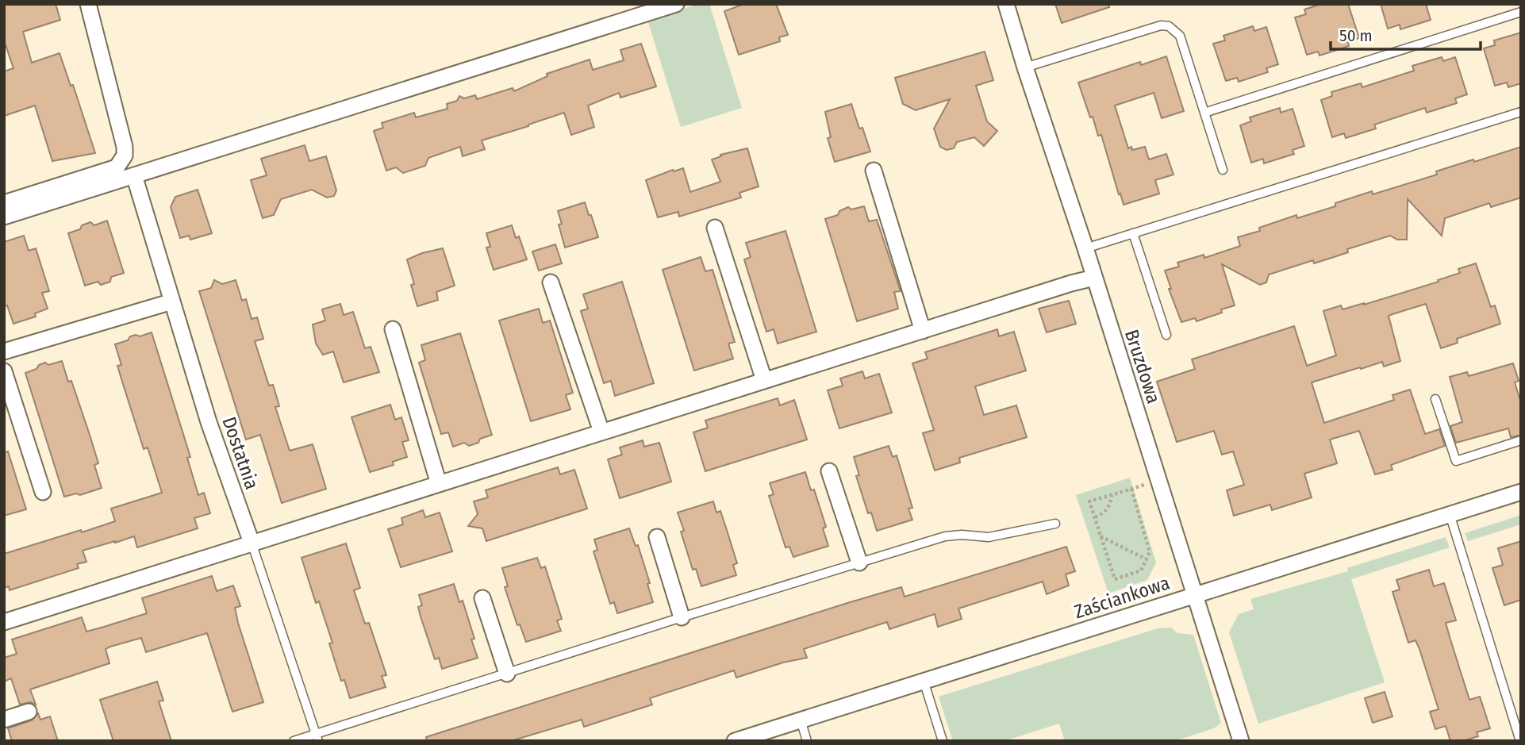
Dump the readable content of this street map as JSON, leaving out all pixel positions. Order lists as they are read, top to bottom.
{
  "streets": {
    "street": ["Bruzdowa", "Dostatnia", "Zaściankowa"]
  },
  "crossings": [
    ["Bruzdowa", "Zaściankowa"]
  ],
  "scale_bar": "50 m"
}
